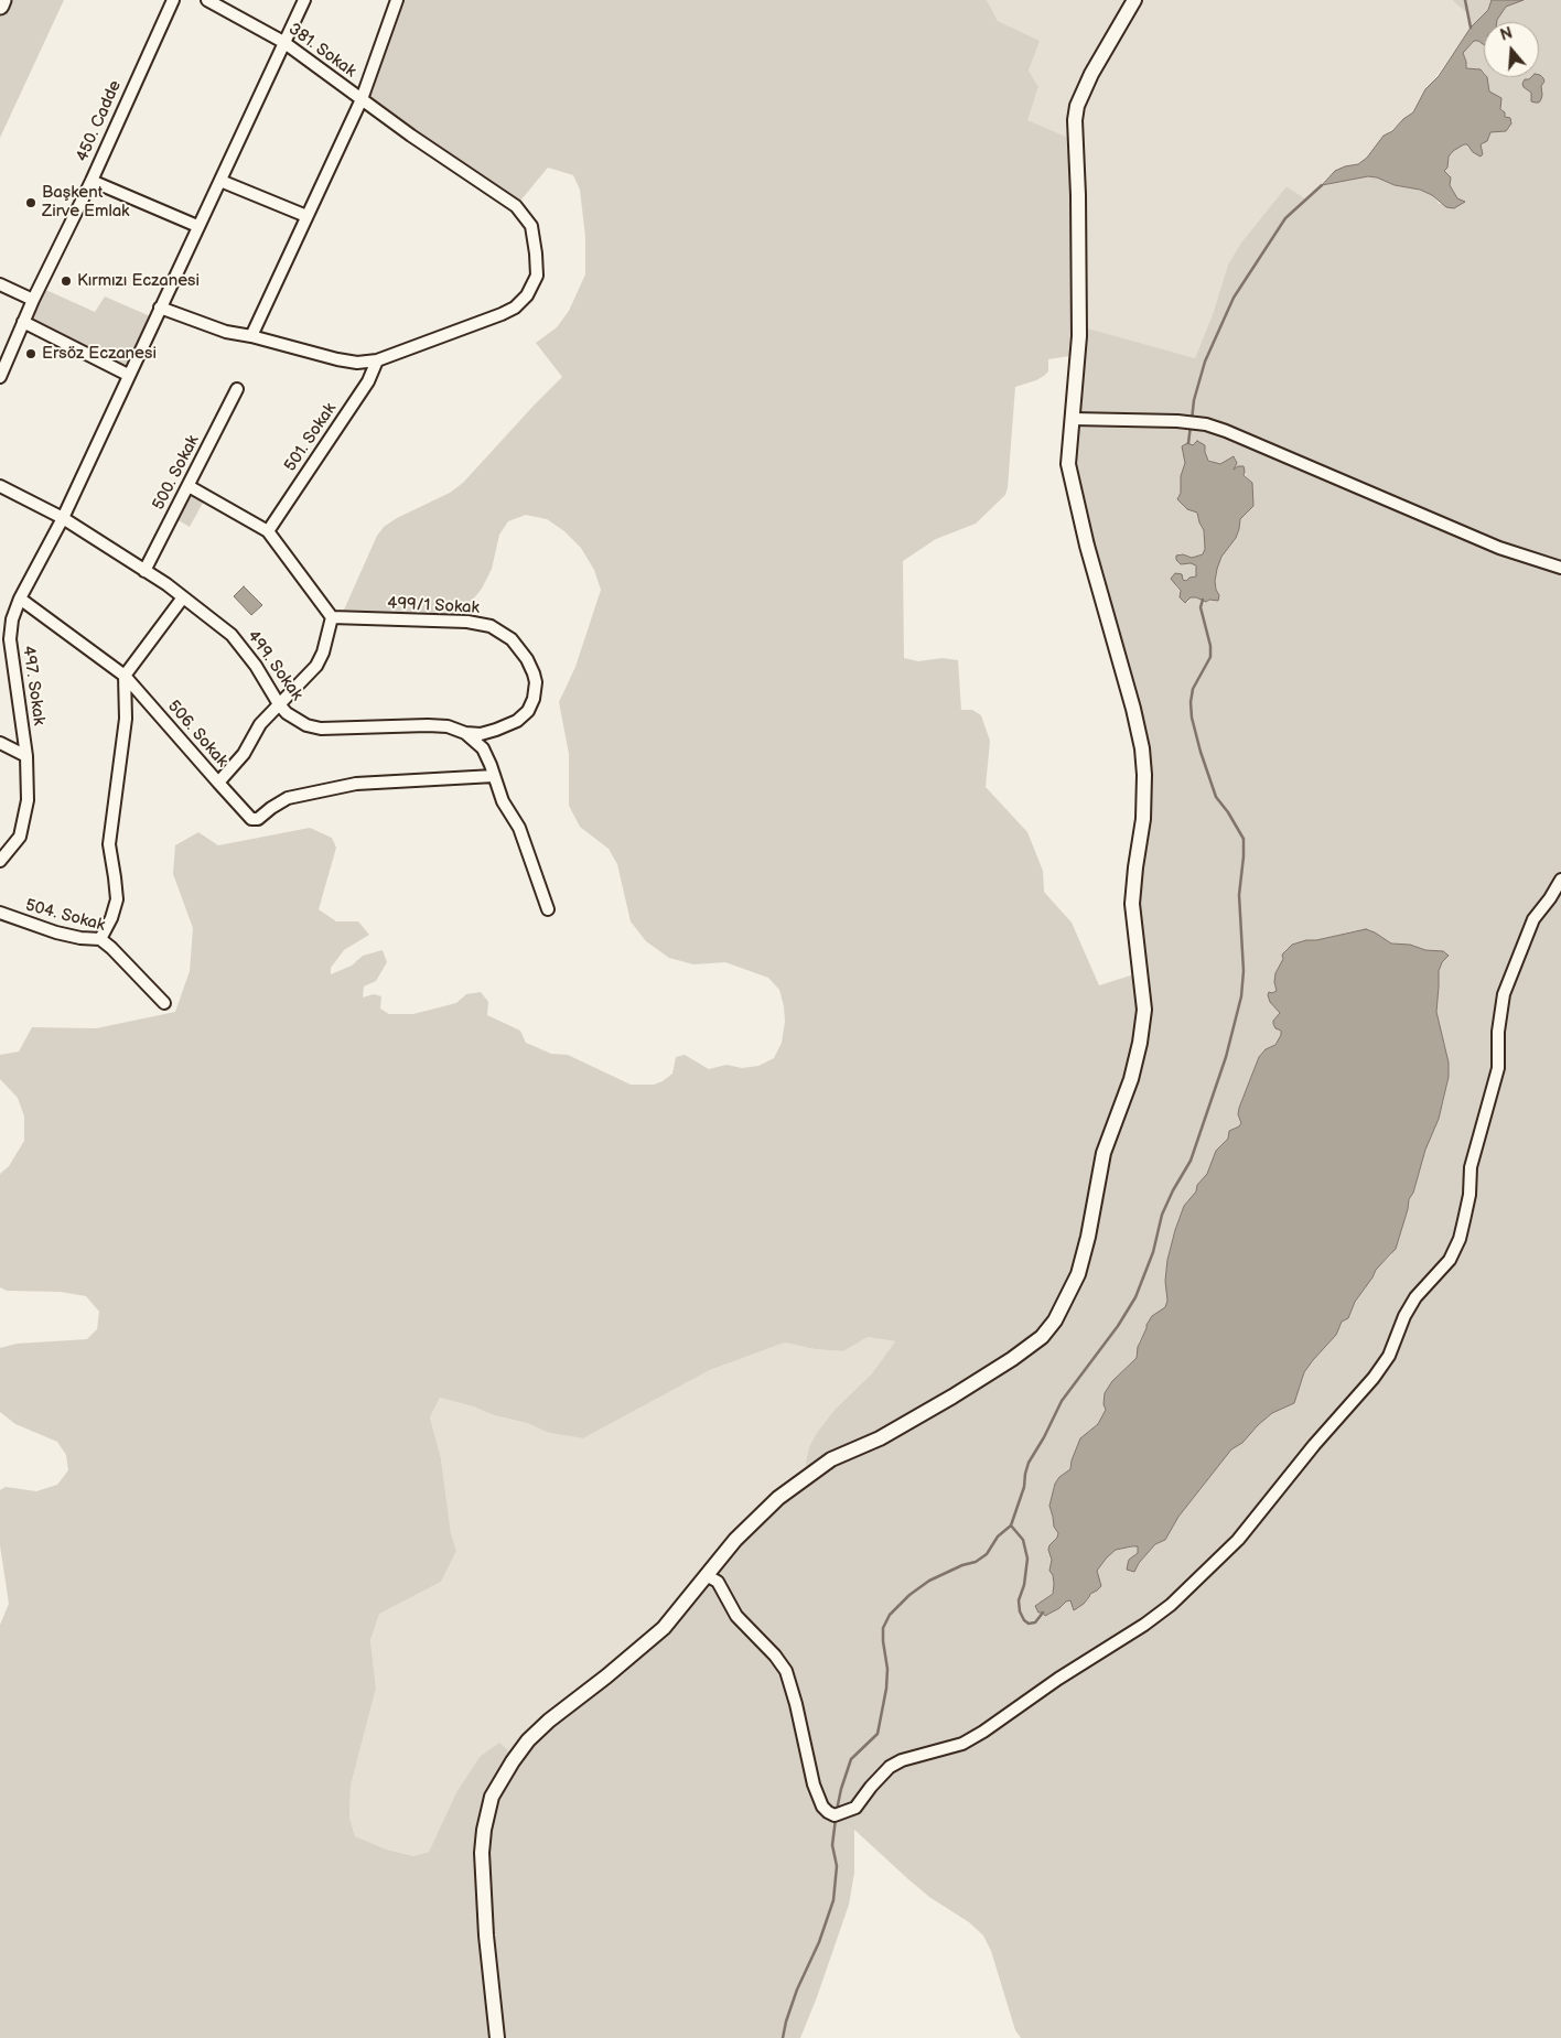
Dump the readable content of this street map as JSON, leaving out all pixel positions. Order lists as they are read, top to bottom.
{
  "streets": {
    "street": [
      "381. Sokak",
      "450. Cadde",
      "501. Sokak",
      "500. Sokak",
      "499/1 Sokak",
      "499. Sokak",
      "497. Sokak",
      "506. Sokak",
      "504. Sokak"
    ]
  },
  "crossings": [
    ["381. Sokak", "501. Sokak"],
    ["381. Sokak", "497. Sokak"],
    ["500. Sokak", "499. Sokak"],
    ["499/1 Sokak", "499. Sokak"],
    ["499/1 Sokak", "506. Sokak"],
    ["499. Sokak", "497. Sokak"],
    ["499. Sokak", "506. Sokak"],
    ["497. Sokak", "506. Sokak"]
  ],
  "places": ["Başkent Zirve Emlak", "Kırmızı Eczanesi", "Ersöz Eczanesi"],
  "north": "top"
}
